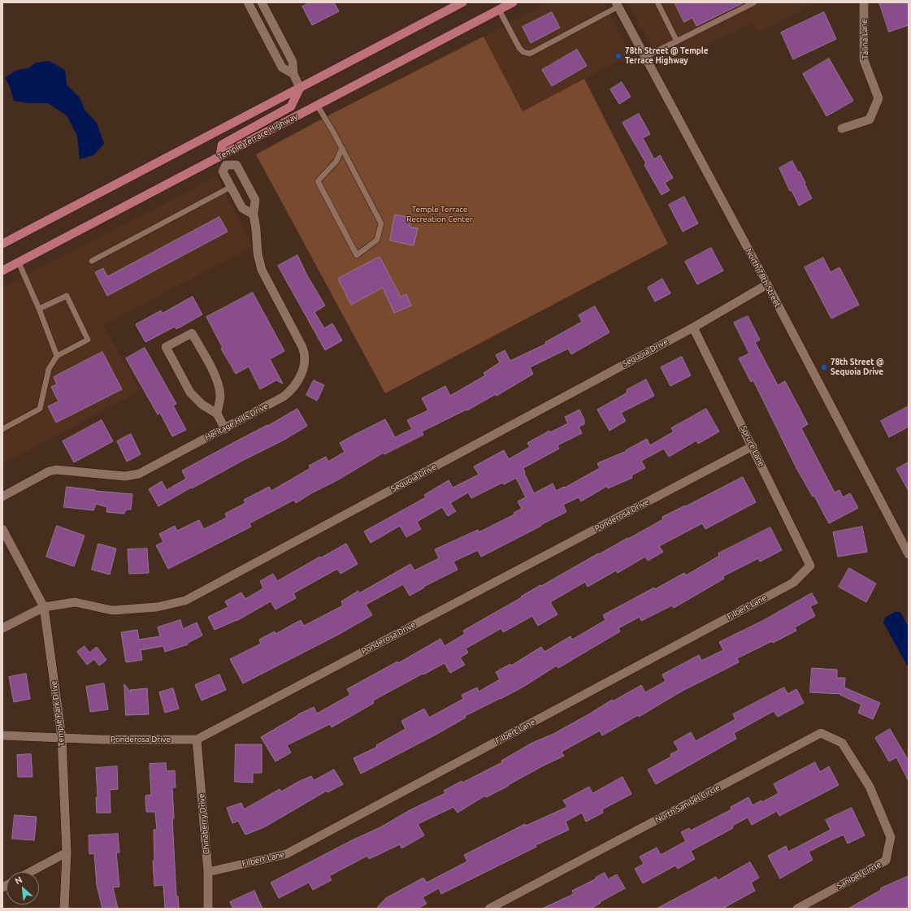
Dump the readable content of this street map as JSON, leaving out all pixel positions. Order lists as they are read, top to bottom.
{
  "streets": {
    "main road": ["Temple Terrace Highway"],
    "street": [
      "Talina Lane",
      "North 78th Street",
      "Sequoia Drive",
      "Heritage Hills Drive",
      "Spruce Lane",
      "Ponderosa Drive",
      "Filbert Lane",
      "Temple Park Drive",
      "North Sanibel Circle",
      "Chinaberry Drive",
      "Sanibel Circle"
    ]
  },
  "crossings": [
    ["North 78th Street", "Sequoia Drive"],
    ["Sequoia Drive", "Spruce Lane"],
    ["Sequoia Drive", "Temple Park Drive"],
    ["Spruce Lane", "Ponderosa Drive"],
    ["Spruce Lane", "Filbert Lane"],
    ["Ponderosa Drive", "Temple Park Drive"],
    ["Ponderosa Drive", "Chinaberry Drive"],
    ["Filbert Lane", "Chinaberry Drive"],
    ["North Sanibel Circle", "Sanibel Circle"]
  ],
  "parks": ["Temple Terrace Recreation Center"],
  "places": ["78th Street @ Temple Terrace Highway", "78th Street @ Sequoia Drive"],
  "north": "top left"
}
